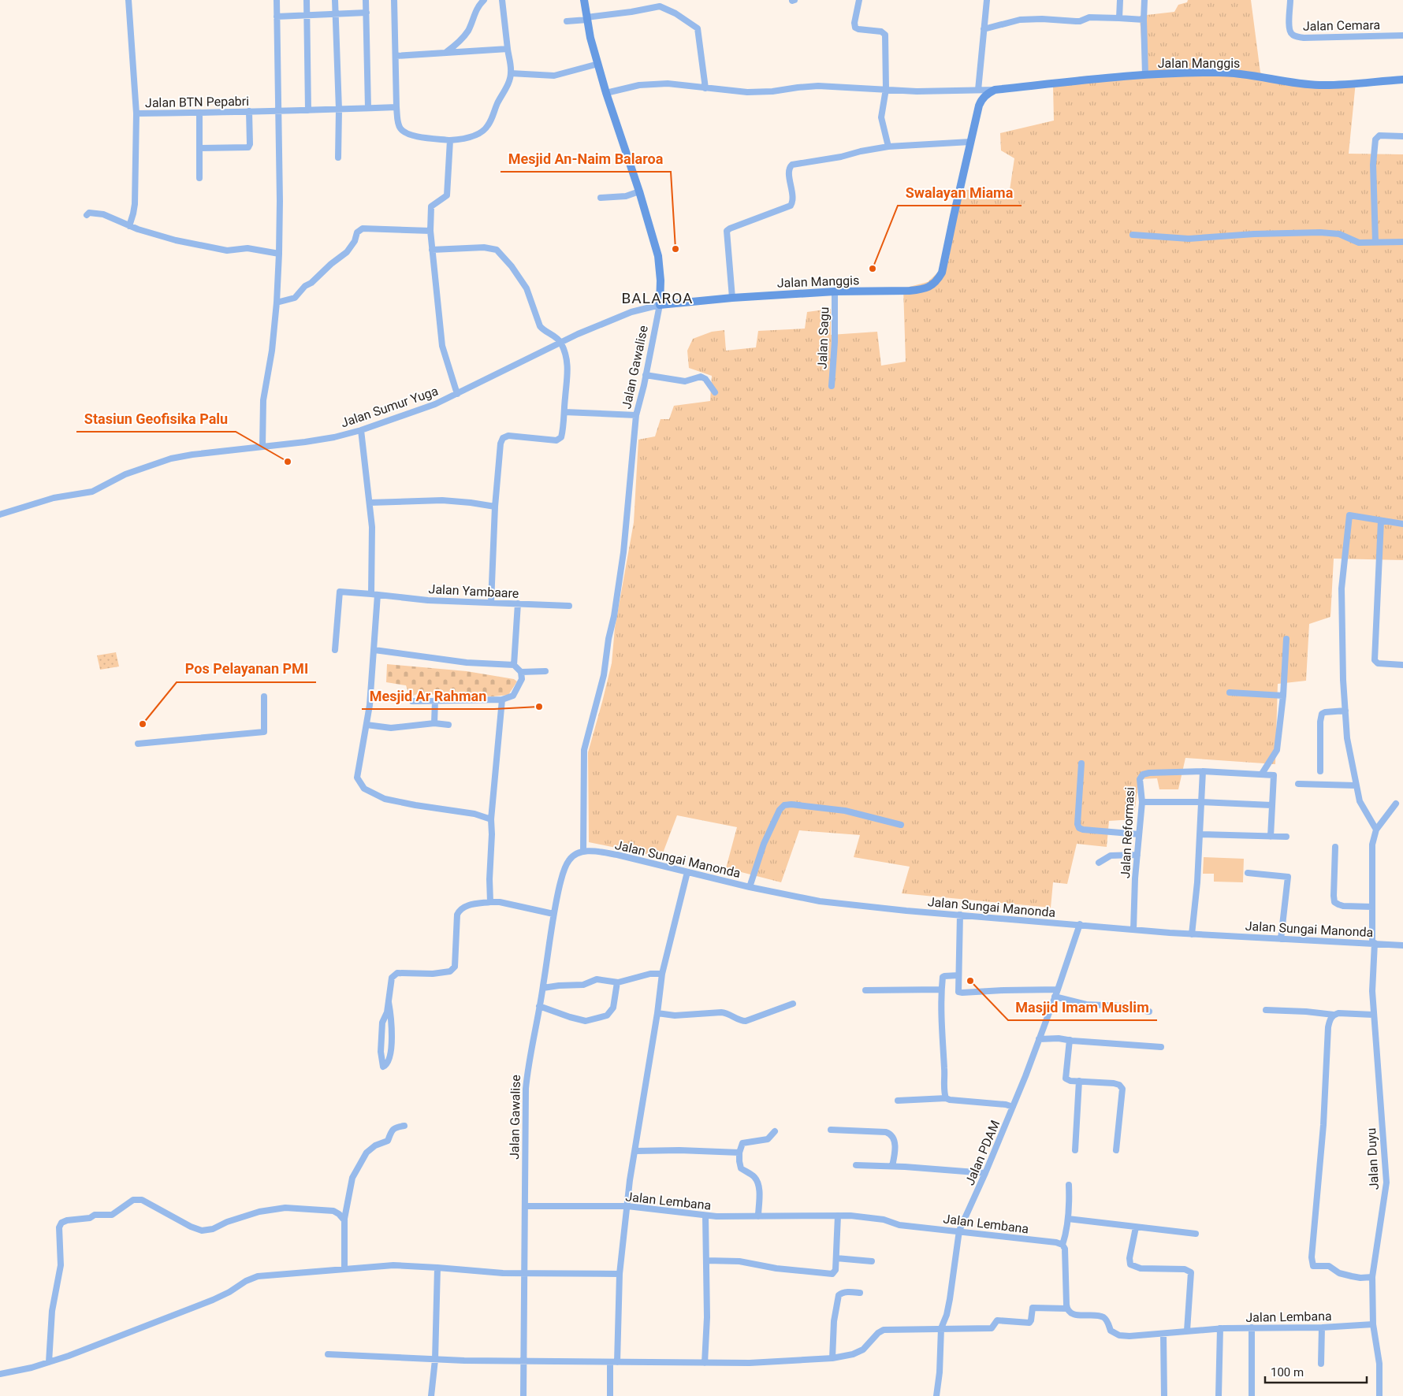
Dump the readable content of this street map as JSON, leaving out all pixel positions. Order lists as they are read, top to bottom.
{
  "streets": {
    "street": [
      "Jalan Cemara",
      "Jalan Manggis",
      "Jalan BTN Pepabri",
      "Jalan Sagu",
      "Jalan Gawalise",
      "Jalan Sumur Yuga",
      "Jalan Yambaare",
      "Jalan Reformasi",
      "Jalan Sungai Manonda",
      "Jalan PDAM",
      "Jalan Duyu",
      "Jalan Lembana"
    ]
  },
  "crossings": [
    ["Jalan Manggis", "Jalan Sagu"],
    ["Jalan Manggis", "Jalan Gawalise"],
    ["Jalan Manggis", "Jalan Sumur Yuga"],
    ["Jalan Gawalise", "Jalan Sumur Yuga"],
    ["Jalan Gawalise", "Jalan Sungai Manonda"],
    ["Jalan Gawalise", "Jalan Lembana"],
    ["Jalan Reformasi", "Jalan Sungai Manonda"],
    ["Jalan Sungai Manonda", "Jalan PDAM"],
    ["Jalan Sungai Manonda", "Jalan Duyu"],
    ["Jalan PDAM", "Jalan Lembana"],
    ["Jalan Duyu", "Jalan Lembana"]
  ],
  "districts": ["BALAROA"],
  "places": [
    "Mesjid An-Naim Balaroa",
    "Swalayan Miama",
    "Stasiun Geofisika Palu",
    "Mesjid Ar Rahman",
    "Pos Pelayanan PMI",
    "Masjid Imam Muslim"
  ],
  "scale_bar": "100 m"
}
